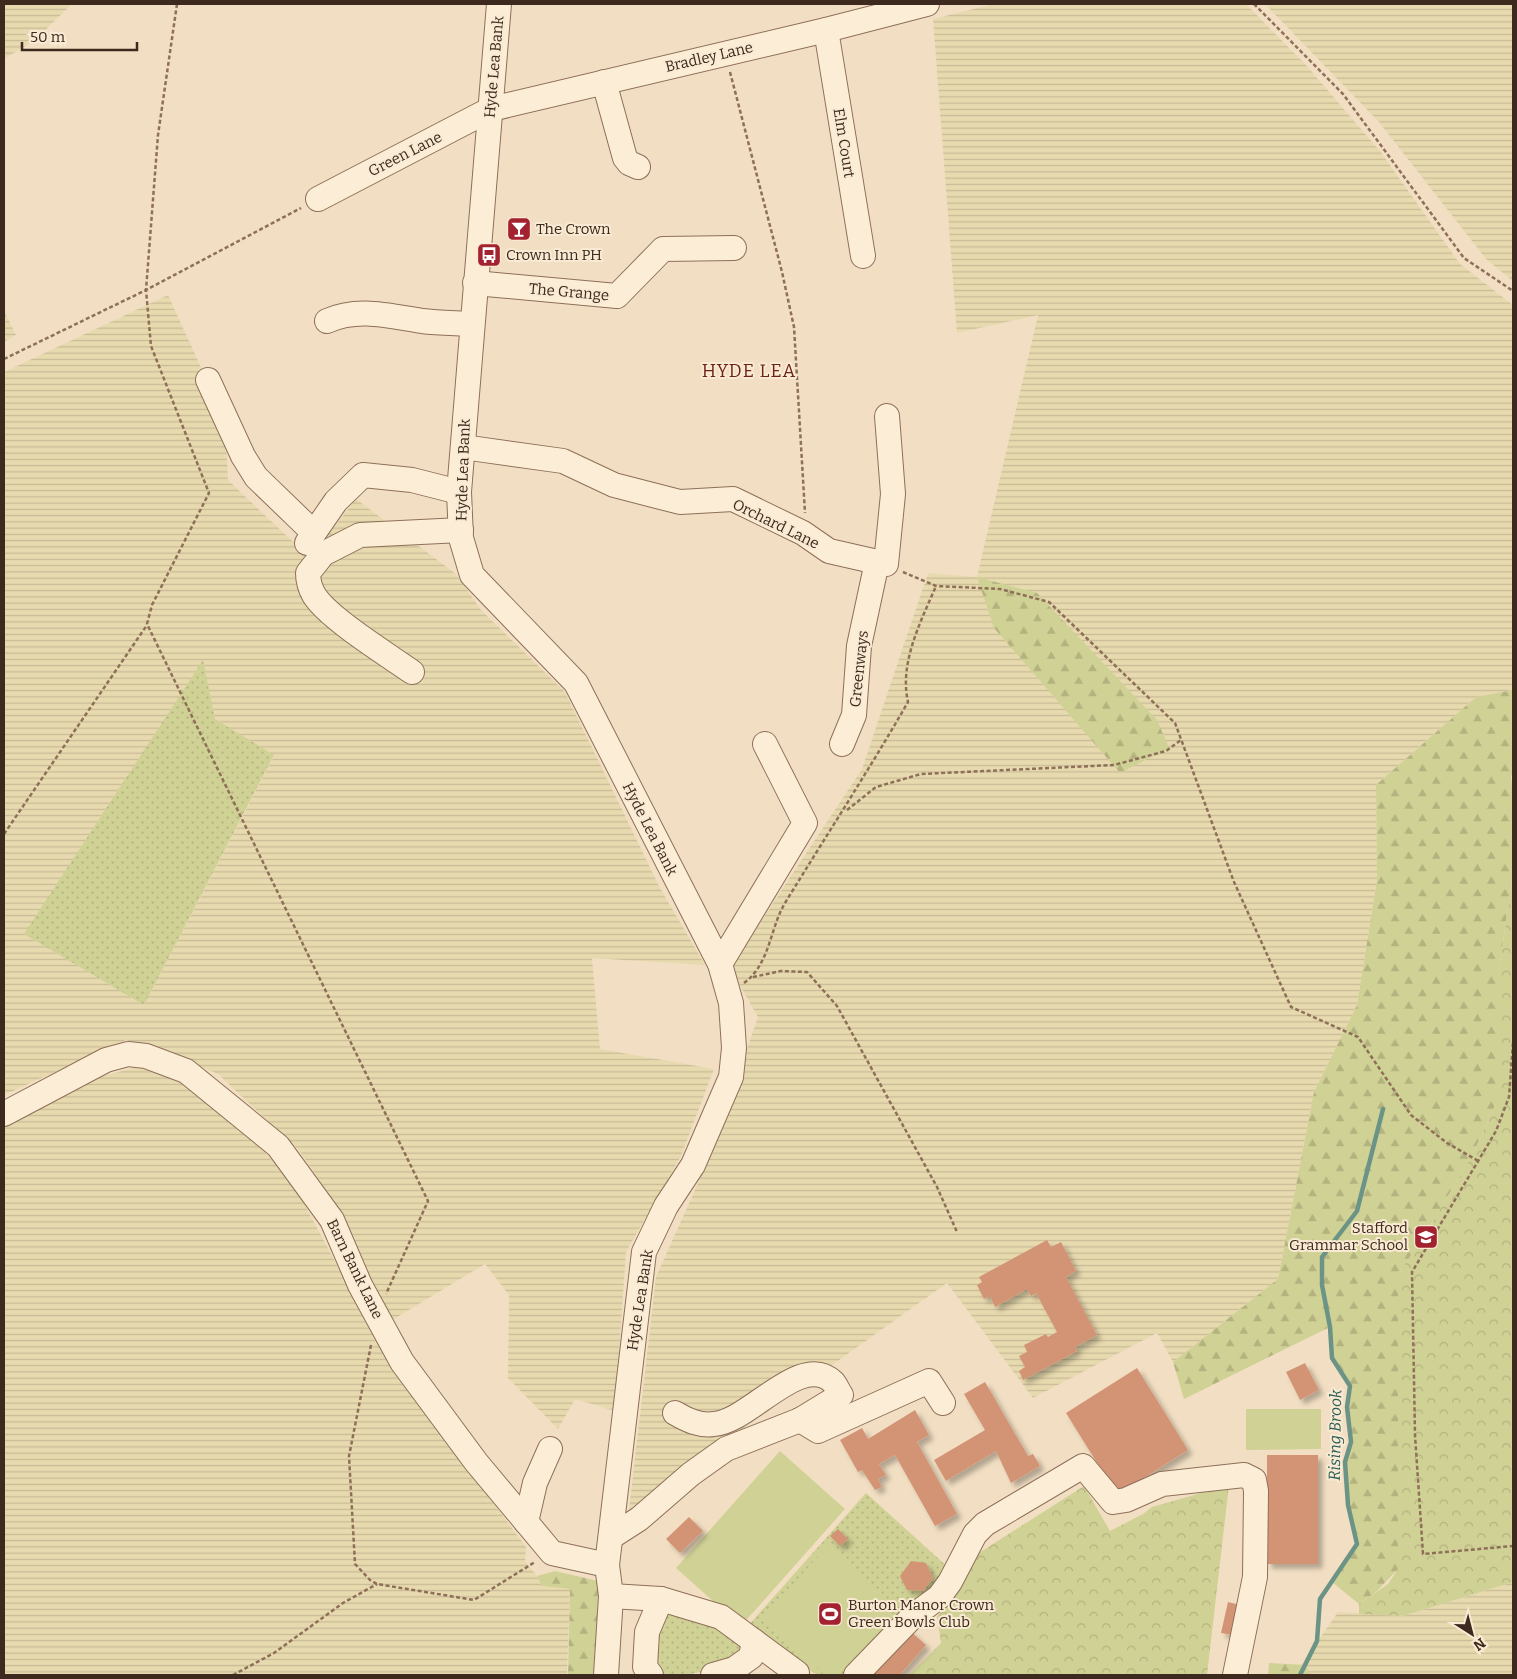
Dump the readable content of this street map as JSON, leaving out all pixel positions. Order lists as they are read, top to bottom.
{
  "streets": {
    "street": [
      "Bradley Lane",
      "Hyde Lea Bank",
      "Elm Court",
      "Green Lane",
      "The Grange",
      "Orchard Lane",
      "Greenways",
      "Barn Bank Lane"
    ]
  },
  "crossings": [
    ["Bradley Lane", "Hyde Lea Bank"],
    ["Bradley Lane", "Elm Court"],
    ["Bradley Lane", "Green Lane"],
    ["Hyde Lea Bank", "Green Lane"],
    ["Hyde Lea Bank", "The Grange"],
    ["Hyde Lea Bank", "Orchard Lane"],
    ["Orchard Lane", "Greenways"]
  ],
  "districts": ["HYDE LEA"],
  "water": ["Rising Brook"],
  "places": {
    "bar": ["The Crown"],
    "bus stop": ["Crown Inn PH"],
    "school or university": ["Stafford Grammar School"],
    "sports": ["Burton Manor Crown Green Bowls Club"]
  },
  "scale_bar": "50 m",
  "north": "bottom right"
}
